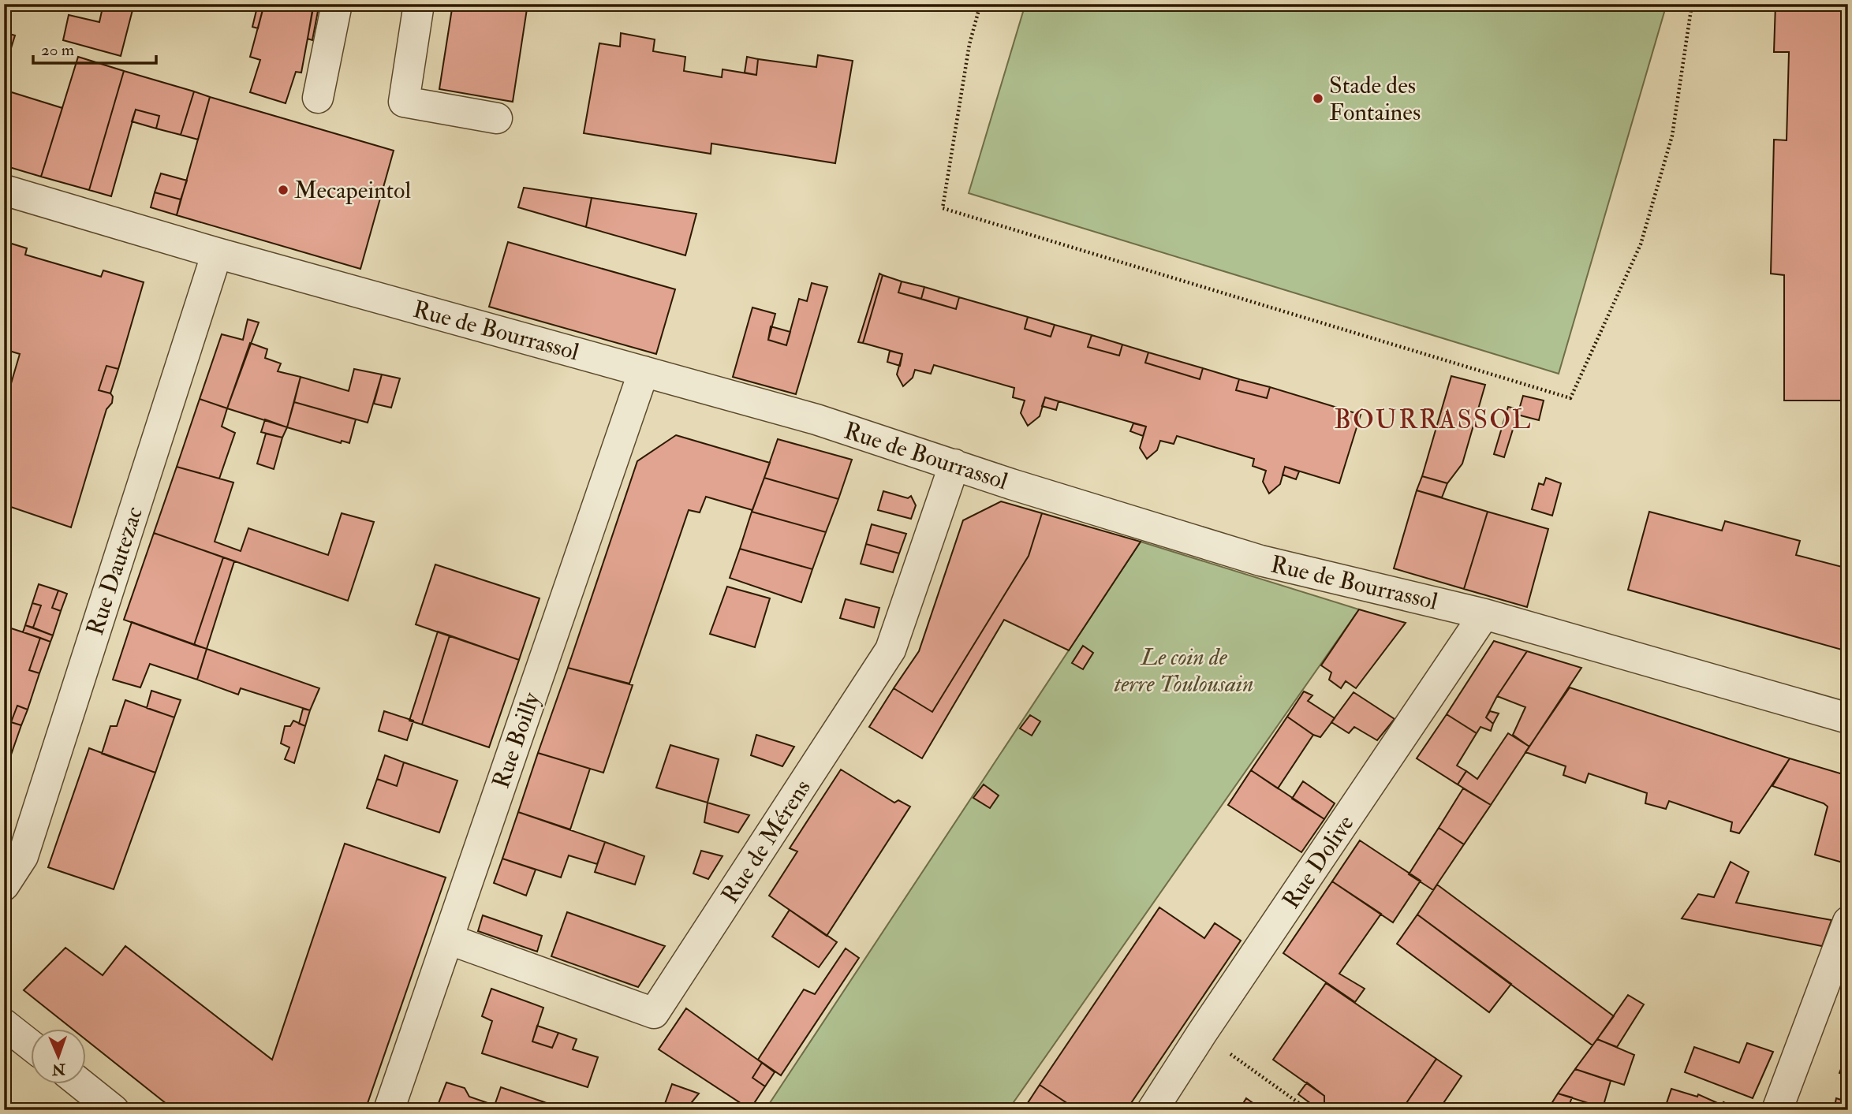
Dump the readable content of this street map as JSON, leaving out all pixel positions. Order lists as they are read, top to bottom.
{
  "streets": {
    "street": [
      "Rue de Bourrassol",
      "Rue Dautezac",
      "Rue Boilly",
      "Rue de Mérens",
      "Rue Dolive"
    ]
  },
  "crossings": [
    ["Rue de Bourrassol", "Rue Dautezac"],
    ["Rue de Bourrassol", "Rue Boilly"],
    ["Rue de Bourrassol", "Rue de Mérens"],
    ["Rue de Bourrassol", "Rue Dolive"],
    ["Rue Boilly", "Rue de Mérens"]
  ],
  "districts": ["BOURRASSOL"],
  "parks": ["Le coin de terre Toulousain"],
  "places": ["Stade des Fontaines", "Mecapeintol"],
  "scale_bar": "20 m",
  "north": "bottom"
}
